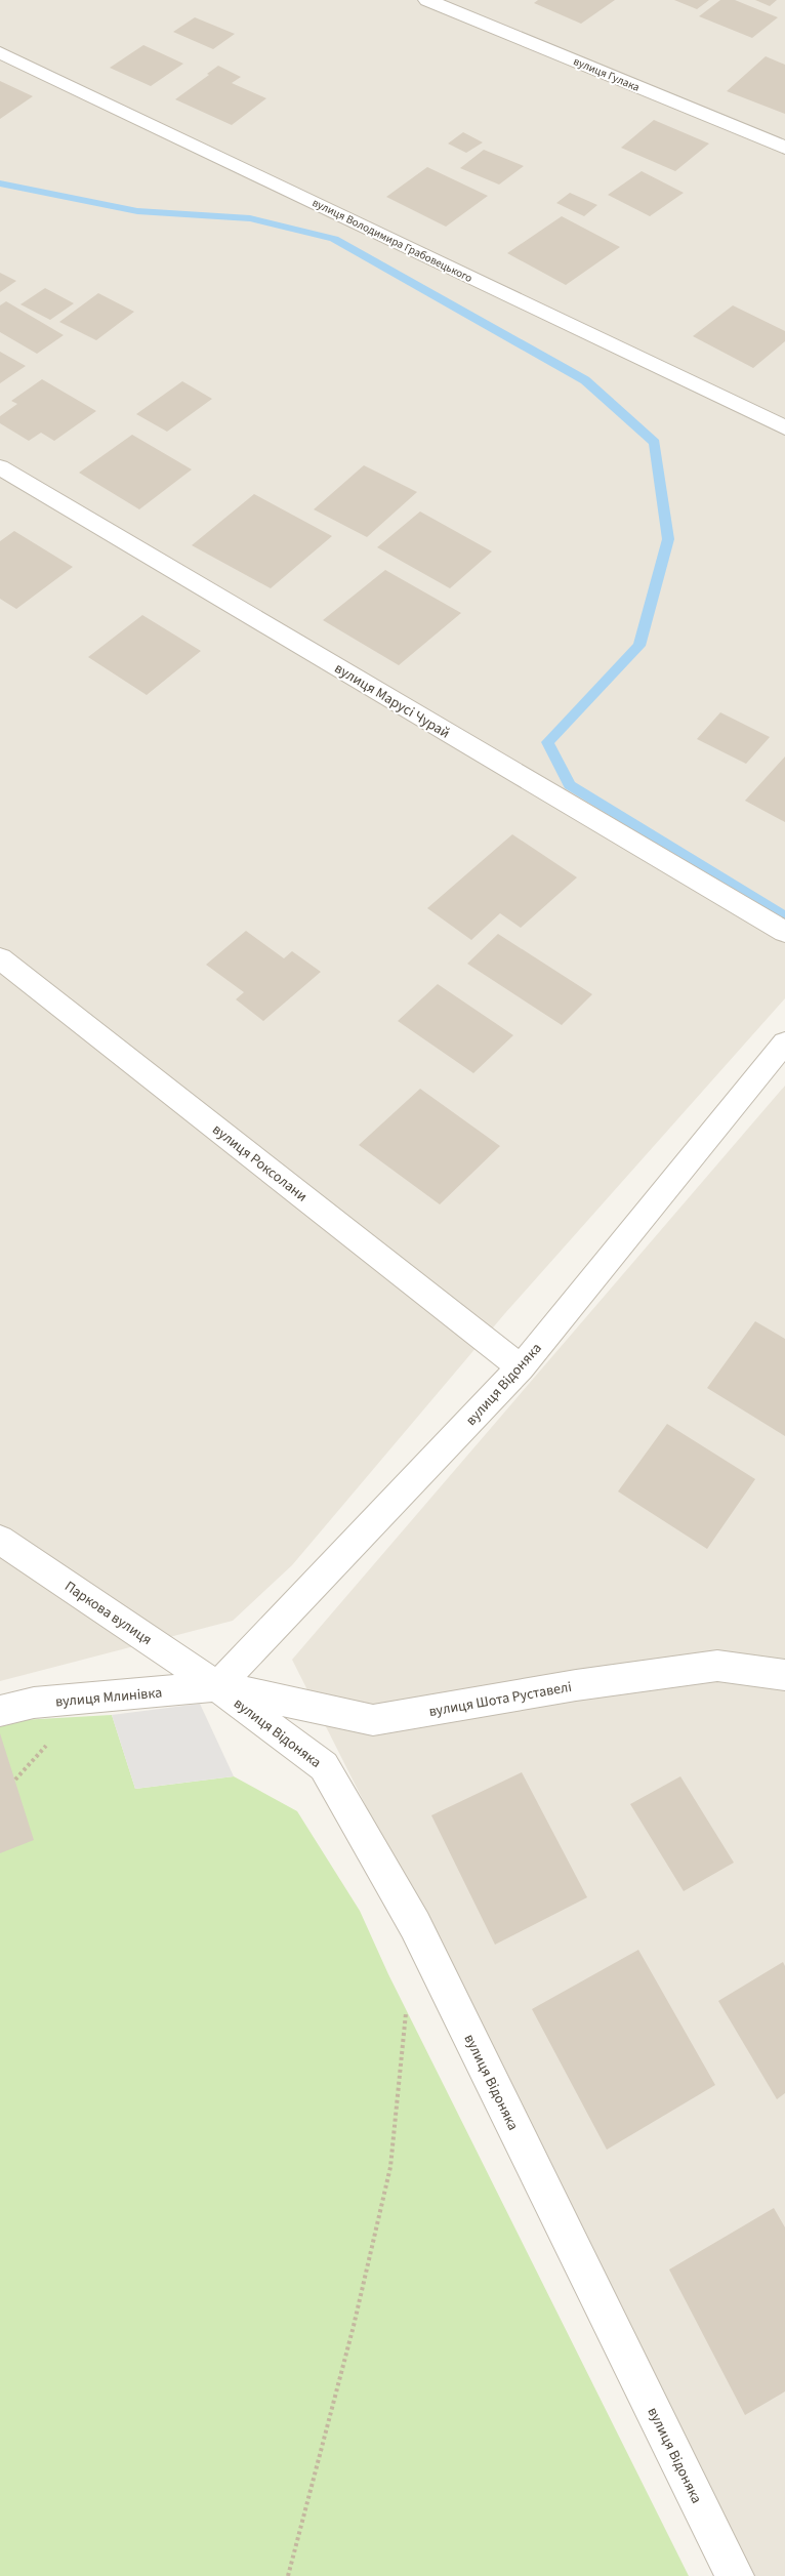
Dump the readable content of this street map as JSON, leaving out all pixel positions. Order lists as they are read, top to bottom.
{
  "streets": {
    "street": [
      "вулиця Гулака",
      "вулиця Володимира Грабовецького",
      "вулиця Марусі Чурай",
      "вулиця Роксолани",
      "вулиця Відоняка",
      "Паркова вулиця",
      "вулиця Млинівка",
      "вулиця Шота Руставелі"
    ]
  },
  "crossings": [
    ["вулиця Роксолани", "вулиця Відоняка"],
    ["вулиця Відоняка", "Паркова вулиця"],
    ["вулиця Відоняка", "вулиця Млинівка"],
    ["вулиця Відоняка", "вулиця Шота Руставелі"],
    ["Паркова вулиця", "вулиця Млинівка"],
    ["Паркова вулиця", "вулиця Шота Руставелі"],
    ["вулиця Млинівка", "вулиця Шота Руставелі"]
  ]
}
